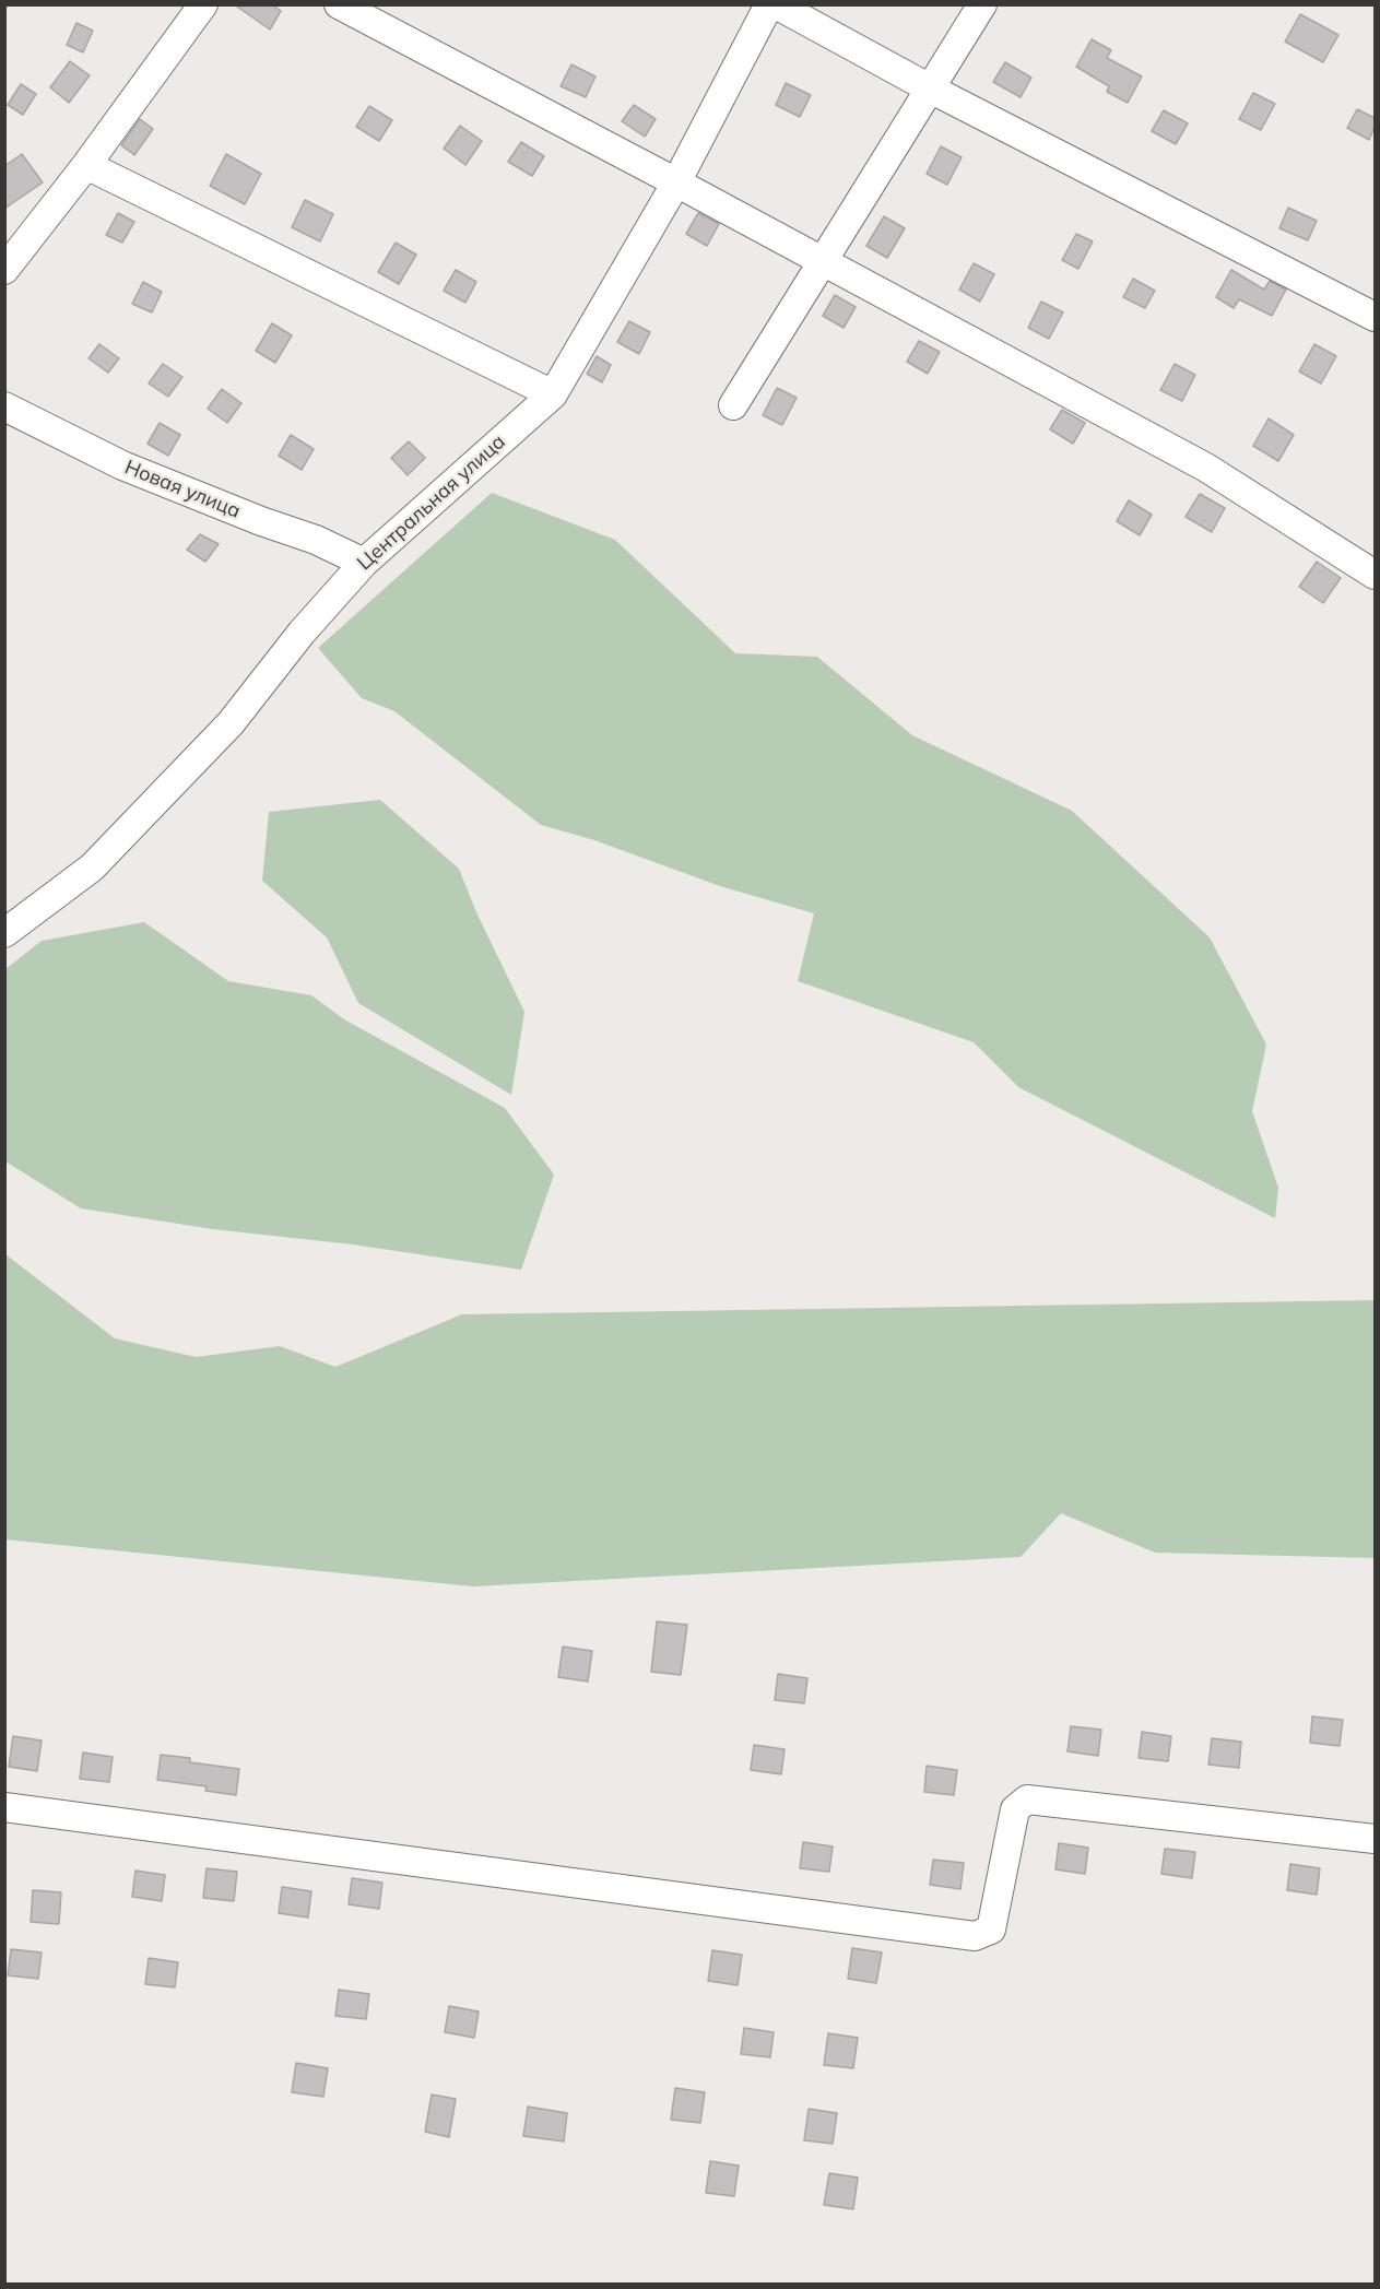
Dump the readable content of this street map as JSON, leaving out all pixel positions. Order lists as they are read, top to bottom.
{
  "streets": {
    "street": ["Новая улица", "Центральная улица"]
  },
  "crossings": [
    ["Новая улица", "Центральная улица"]
  ]
}
